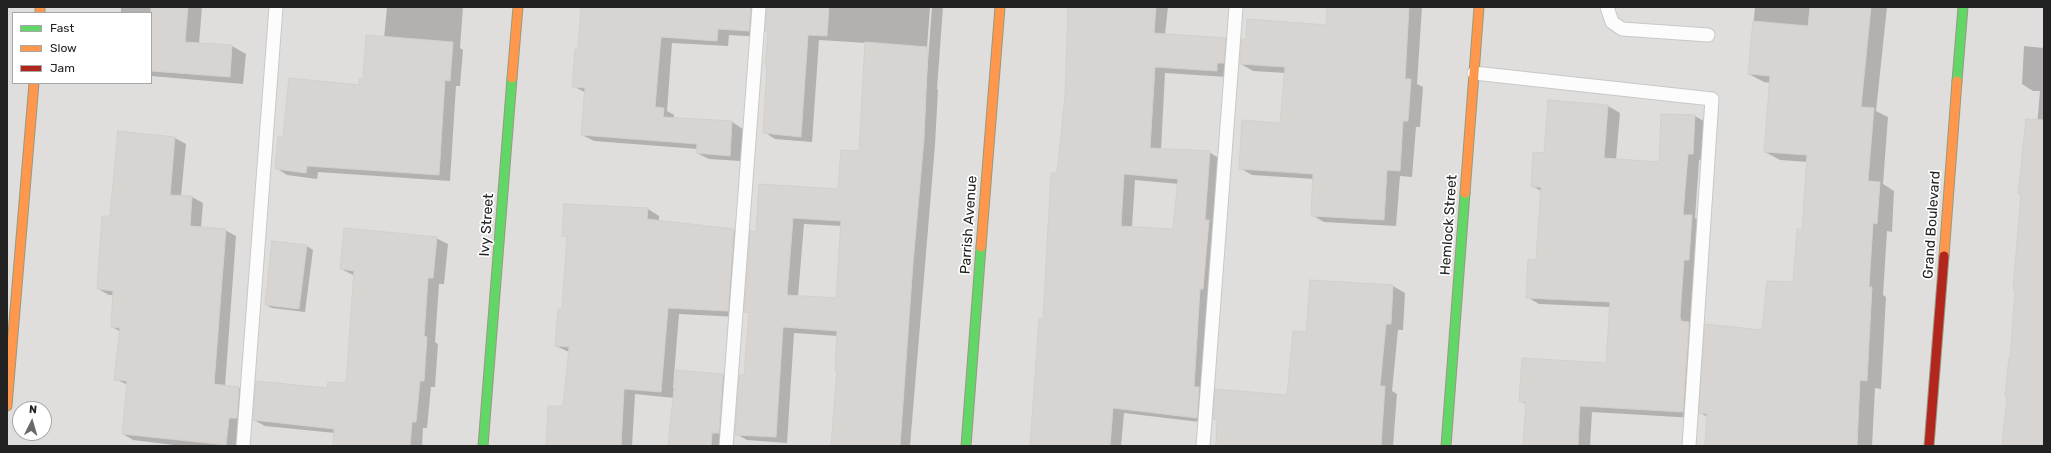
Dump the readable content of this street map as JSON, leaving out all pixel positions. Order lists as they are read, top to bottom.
{
  "streets": {
    "street": [
      "Ivy Street",
      "Parrish Avenue",
      "Hemlock Street",
      "Grand Boulevard"
    ]
  },
  "legend": ["Fast", "Slow", "Jam"],
  "north": "top"
}
